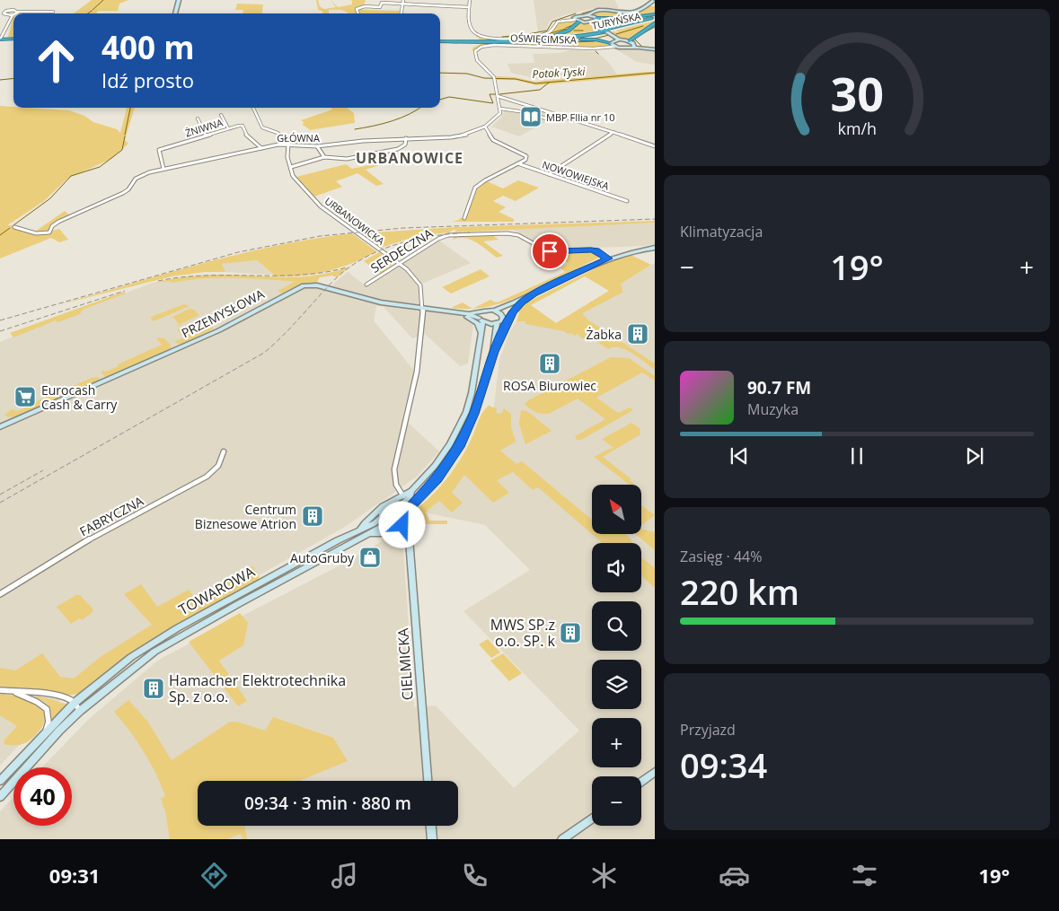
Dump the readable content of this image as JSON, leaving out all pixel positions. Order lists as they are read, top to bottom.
{
  "streets": {
    "highway": ["TURYŃSKA", "OŚWIĘCIMSKA"],
    "street": [
      "ŻNIWNA",
      "GŁÓWNA",
      "NOWOWIEJSKA",
      "URBANOWICKA",
      "SERDECZNA",
      "PRZEMYSŁOWA",
      "FABRYCZNA",
      "TOWAROWA",
      "CIELMICKA"
    ]
  },
  "crossings": [
    ["TURYŃSKA", "OŚWIĘCIMSKA"],
    ["ŻNIWNA", "GŁÓWNA"],
    ["GŁÓWNA", "URBANOWICKA"],
    ["URBANOWICKA", "SERDECZNA"],
    ["URBANOWICKA", "PRZEMYSŁOWA"],
    ["TOWAROWA", "CIELMICKA"]
  ],
  "districts": ["URBANOWICE"],
  "water": ["Potok Tyski"],
  "places": {
    "library": ["MBP FIlia nr 10"],
    "building": [
      "Żabka",
      "ROSA Biurowiec",
      "Centrum Biznesowe Atrion",
      "MWS SP.z o.o. SP. k",
      "Hamacher Elektrotechnika Sp. z o.o."
    ],
    "supermarket": ["Eurocash Cash & Carry"],
    "shop": ["AutoGruby"]
  },
  "north": "top left",
  "page": {
    "turn": ["400 m", "Idź prosto"],
    "tile": [
      "Klimatyzacja",
      ["Zasięg · 44%", "220 km"],
      ["Przyjazd", "09:34"]
    ],
    "heat": ["−", "19°", "+"],
    "song": ["90.7 FM", "Muzyka"],
    "map_buttons": ["+", "−"],
    "limit": "40",
    "trip": "09:34 · 3 min · 880 m",
    "tabs": ["09:31", "19°"],
    "gauge": ["30", "km/h"]
  }
}
